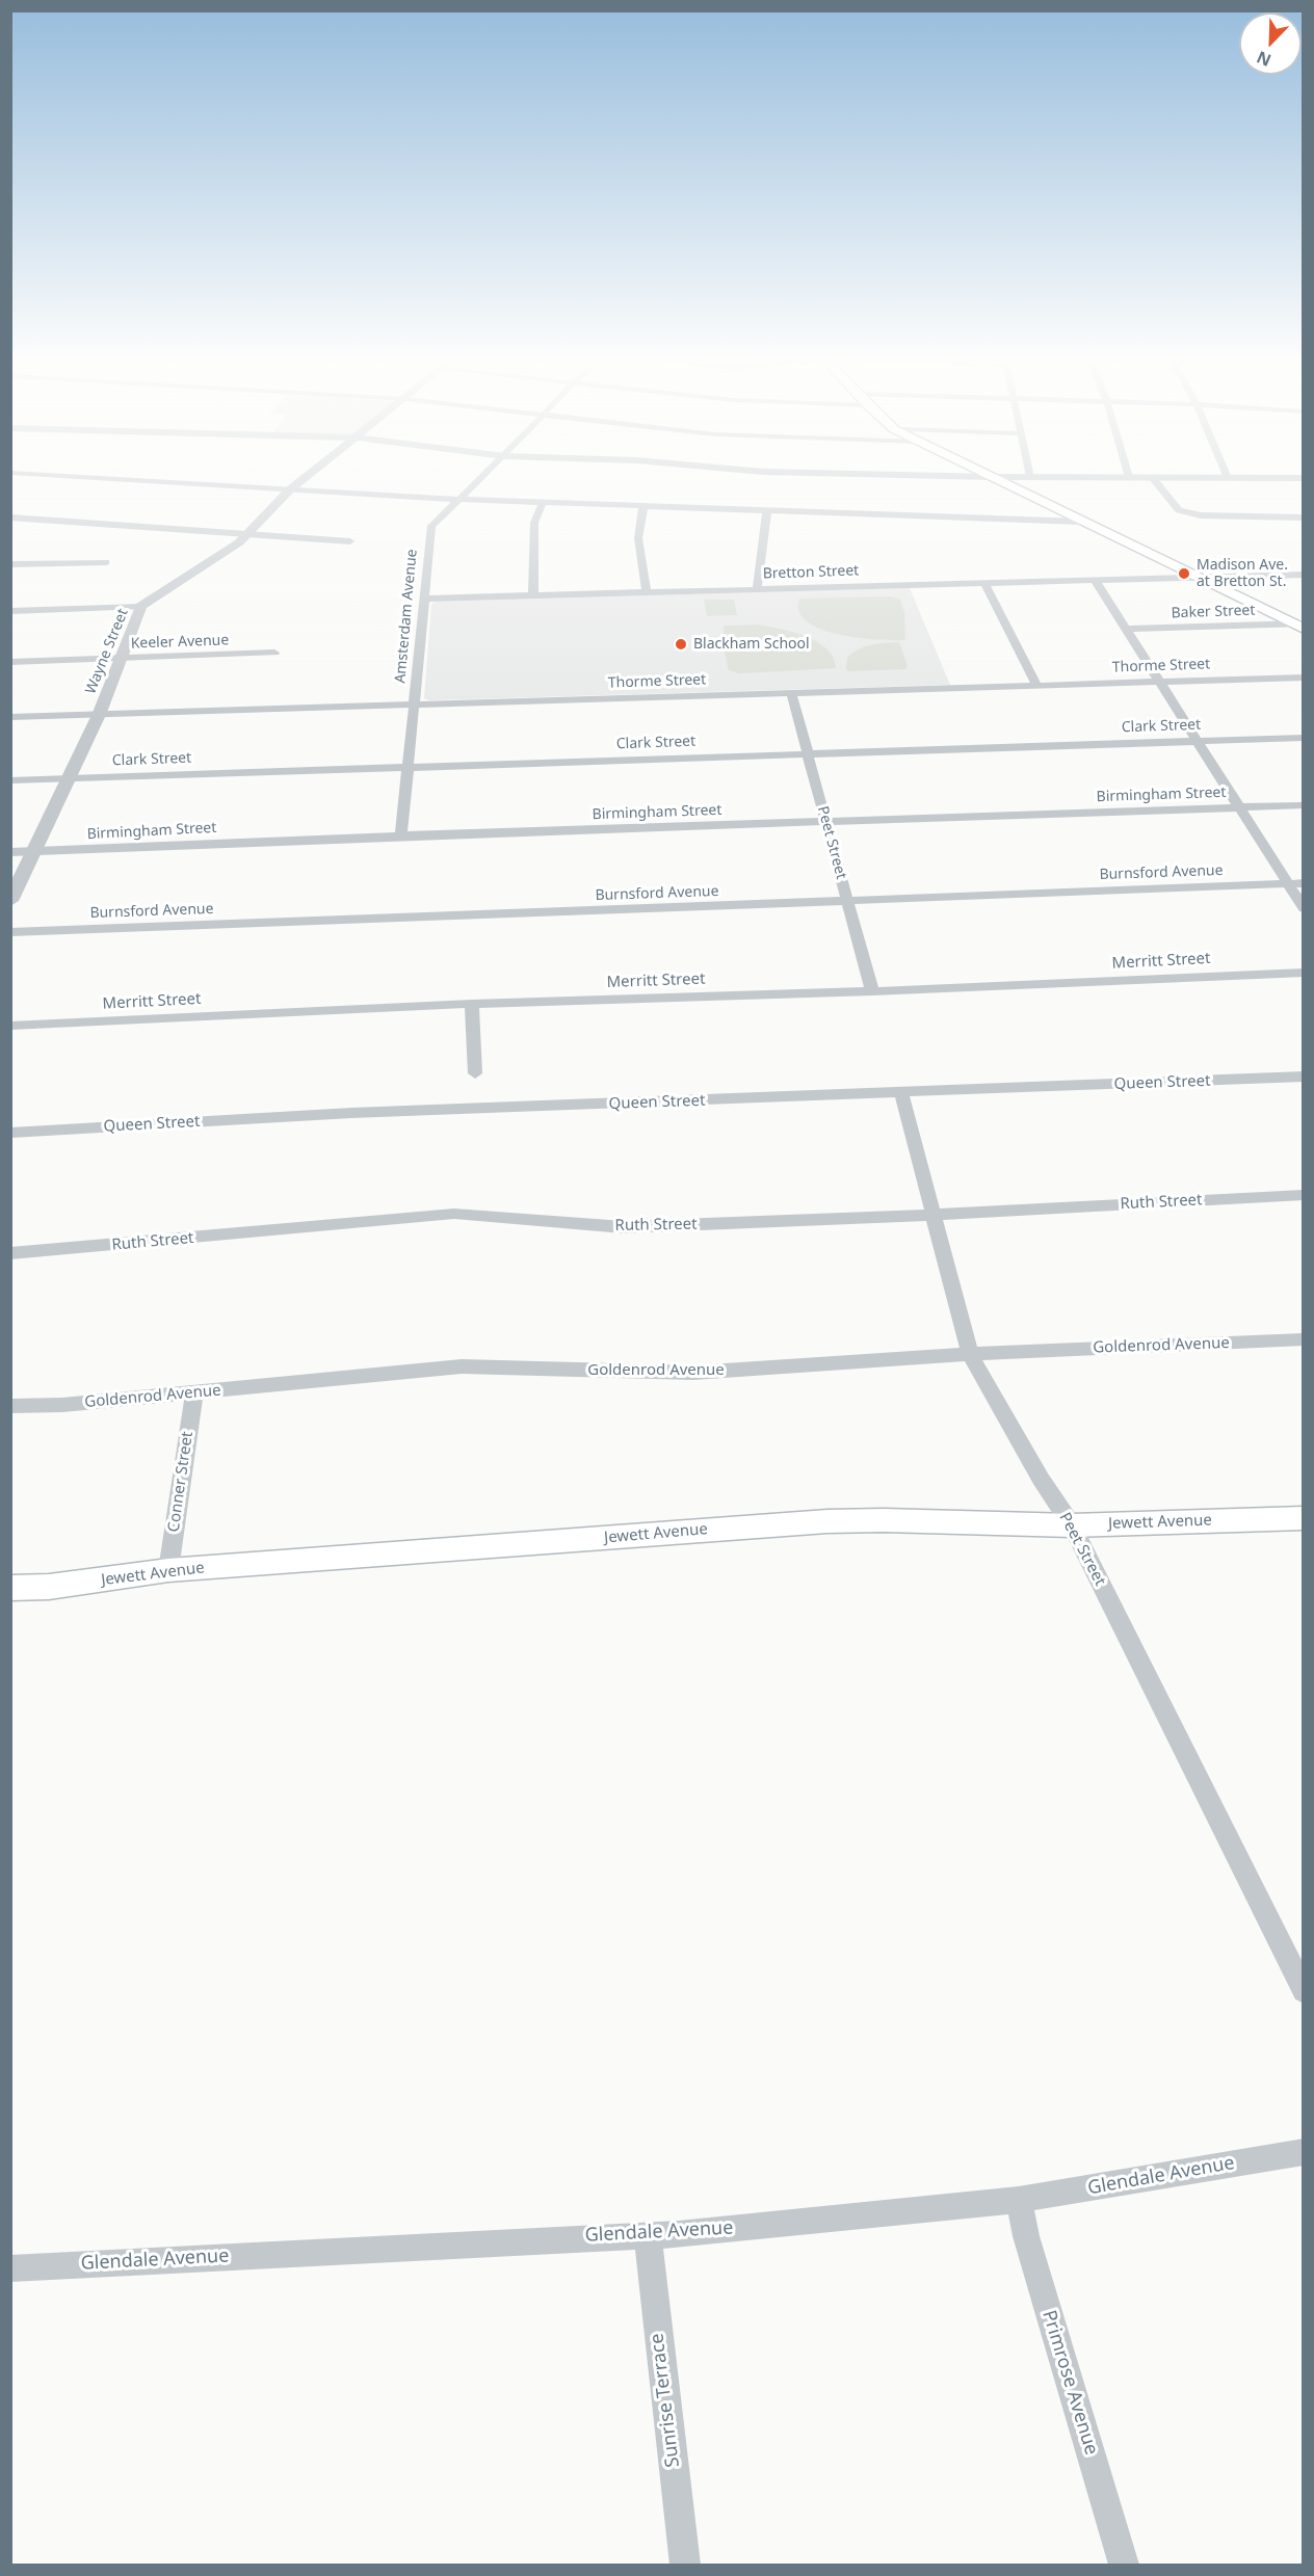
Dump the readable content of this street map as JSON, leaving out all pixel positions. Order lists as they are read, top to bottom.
{
  "streets": {
    "main road": ["Jewett Avenue"],
    "street": [
      "Bretton Street",
      "Baker Street",
      "Amsterdam Avenue",
      "Keeler Avenue",
      "Wayne Street",
      "Thorme Street",
      "Clark Street",
      "Birmingham Street",
      "Peet Street",
      "Burnsford Avenue",
      "Merritt Street",
      "Queen Street",
      "Ruth Street",
      "Goldenrod Avenue",
      "Conner Street",
      "Glendale Avenue",
      "Primrose Avenue",
      "Sunrise Terrace"
    ]
  },
  "crossings": [
    ["Bretton Street", "Amsterdam Avenue"],
    ["Amsterdam Avenue", "Thorme Street"],
    ["Amsterdam Avenue", "Clark Street"],
    ["Amsterdam Avenue", "Birmingham Street"],
    ["Keeler Avenue", "Wayne Street"],
    ["Wayne Street", "Thorme Street"],
    ["Wayne Street", "Clark Street"],
    ["Wayne Street", "Birmingham Street"],
    ["Thorme Street", "Peet Street"],
    ["Clark Street", "Peet Street"],
    ["Birmingham Street", "Peet Street"],
    ["Peet Street", "Burnsford Avenue"],
    ["Peet Street", "Merritt Street"],
    ["Peet Street", "Queen Street"],
    ["Peet Street", "Ruth Street"],
    ["Peet Street", "Goldenrod Avenue"],
    ["Peet Street", "Jewett Avenue"],
    ["Goldenrod Avenue", "Conner Street"],
    ["Conner Street", "Jewett Avenue"],
    ["Glendale Avenue", "Primrose Avenue"],
    ["Glendale Avenue", "Sunrise Terrace"]
  ],
  "places": ["Madison Ave. at Bretton St.", "Blackham School"],
  "north": "bottom left"
}
